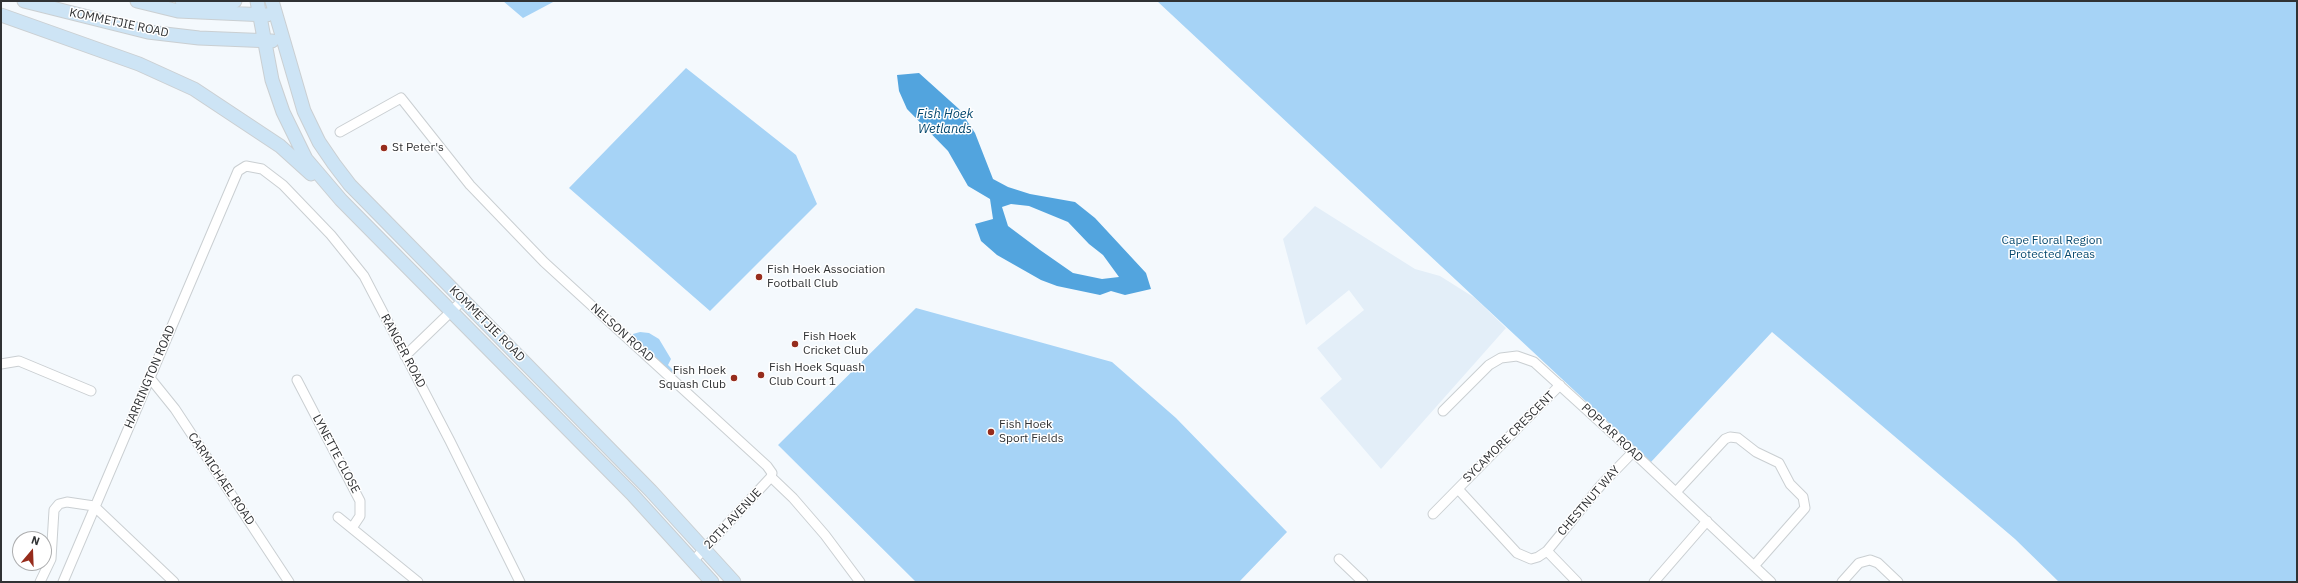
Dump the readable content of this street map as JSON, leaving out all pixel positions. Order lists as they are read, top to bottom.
{
  "streets": {
    "main road": ["KOMMETJIE ROAD"],
    "street": [
      "NELSON ROAD",
      "RANGER ROAD",
      "HARRINGTON ROAD",
      "POPLAR ROAD",
      "SYCAMORE CRESCENT",
      "LYNETTE CLOSE",
      "CARMICHAEL ROAD",
      "CHESTNUT WAY",
      "20TH AVENUE"
    ]
  },
  "crossings": [
    ["KOMMETJIE ROAD", "20TH AVENUE"],
    ["NELSON ROAD", "20TH AVENUE"],
    ["RANGER ROAD", "HARRINGTON ROAD"],
    ["HARRINGTON ROAD", "CARMICHAEL ROAD"],
    ["POPLAR ROAD", "SYCAMORE CRESCENT"],
    ["POPLAR ROAD", "CHESTNUT WAY"],
    ["SYCAMORE CRESCENT", "CHESTNUT WAY"]
  ],
  "water": ["Fish Hoek Wetlands"],
  "parks": ["Cape Floral Region Protected Areas"],
  "places": [
    "St Peter's",
    "Fish Hoek Association Football Club",
    "Fish Hoek Cricket Club",
    "Fish Hoek Squash Club Court 1",
    "Fish Hoek Squash Club",
    "Fish Hoek Sport Fields"
  ],
  "north": "top"
}
